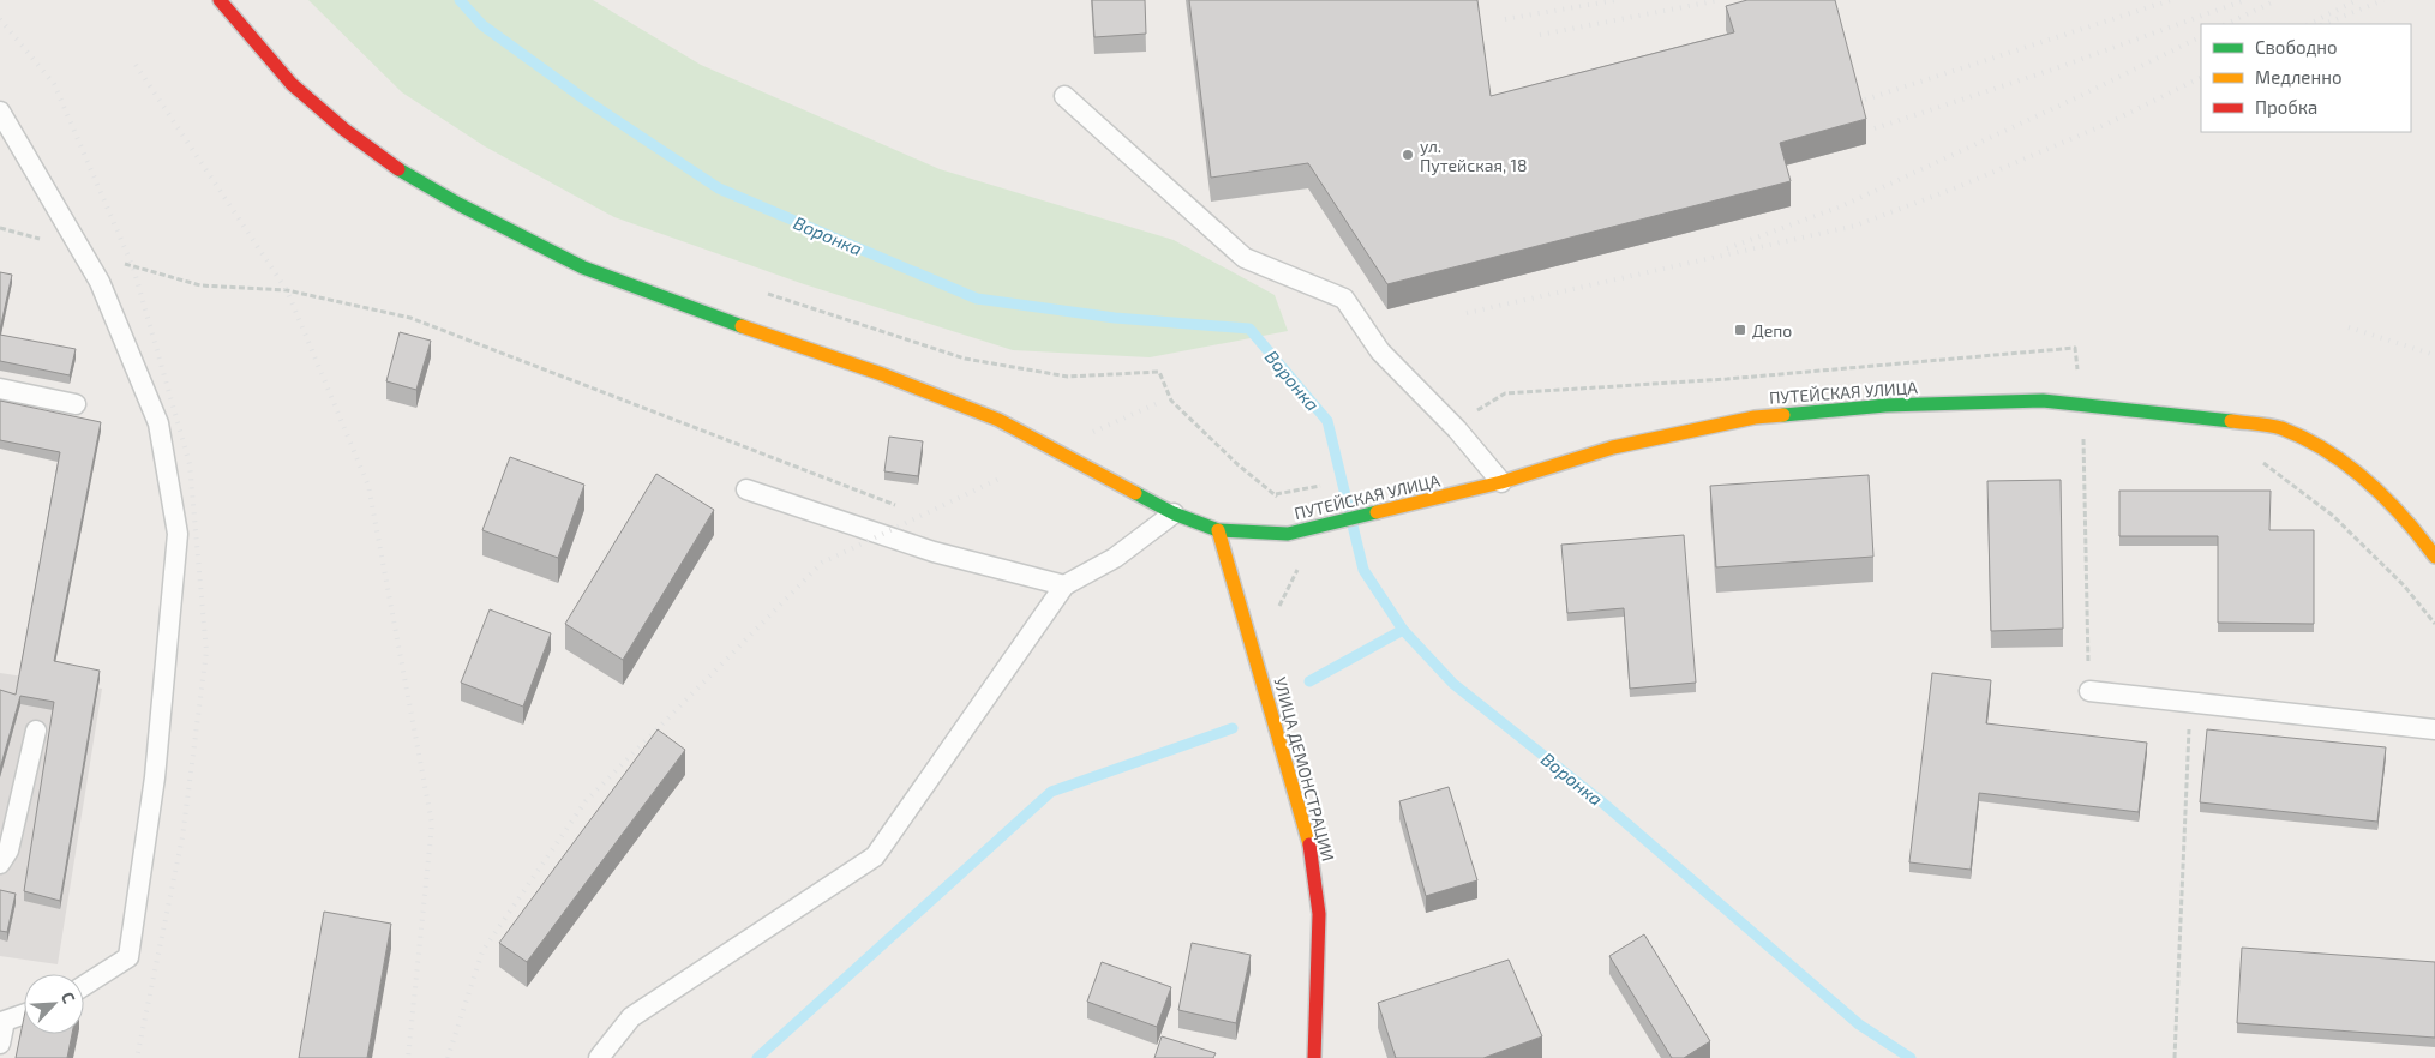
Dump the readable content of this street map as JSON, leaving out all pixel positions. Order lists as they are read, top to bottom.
{
  "streets": {
    "street": ["ПУТЕЙСКАЯ УЛИЦА", "УЛИЦА ДЕМОНСТРАЦИИ"]
  },
  "crossings": [
    ["ПУТЕЙСКАЯ УЛИЦА", "УЛИЦА ДЕМОНСТРАЦИИ"]
  ],
  "water": ["Воронка"],
  "places": {
    "other": ["ул. Путейская, 18"],
    "transit": ["Депо"]
  },
  "legend": ["Свободно", "Медленно", "Пробка"],
  "north": "top right"
}
